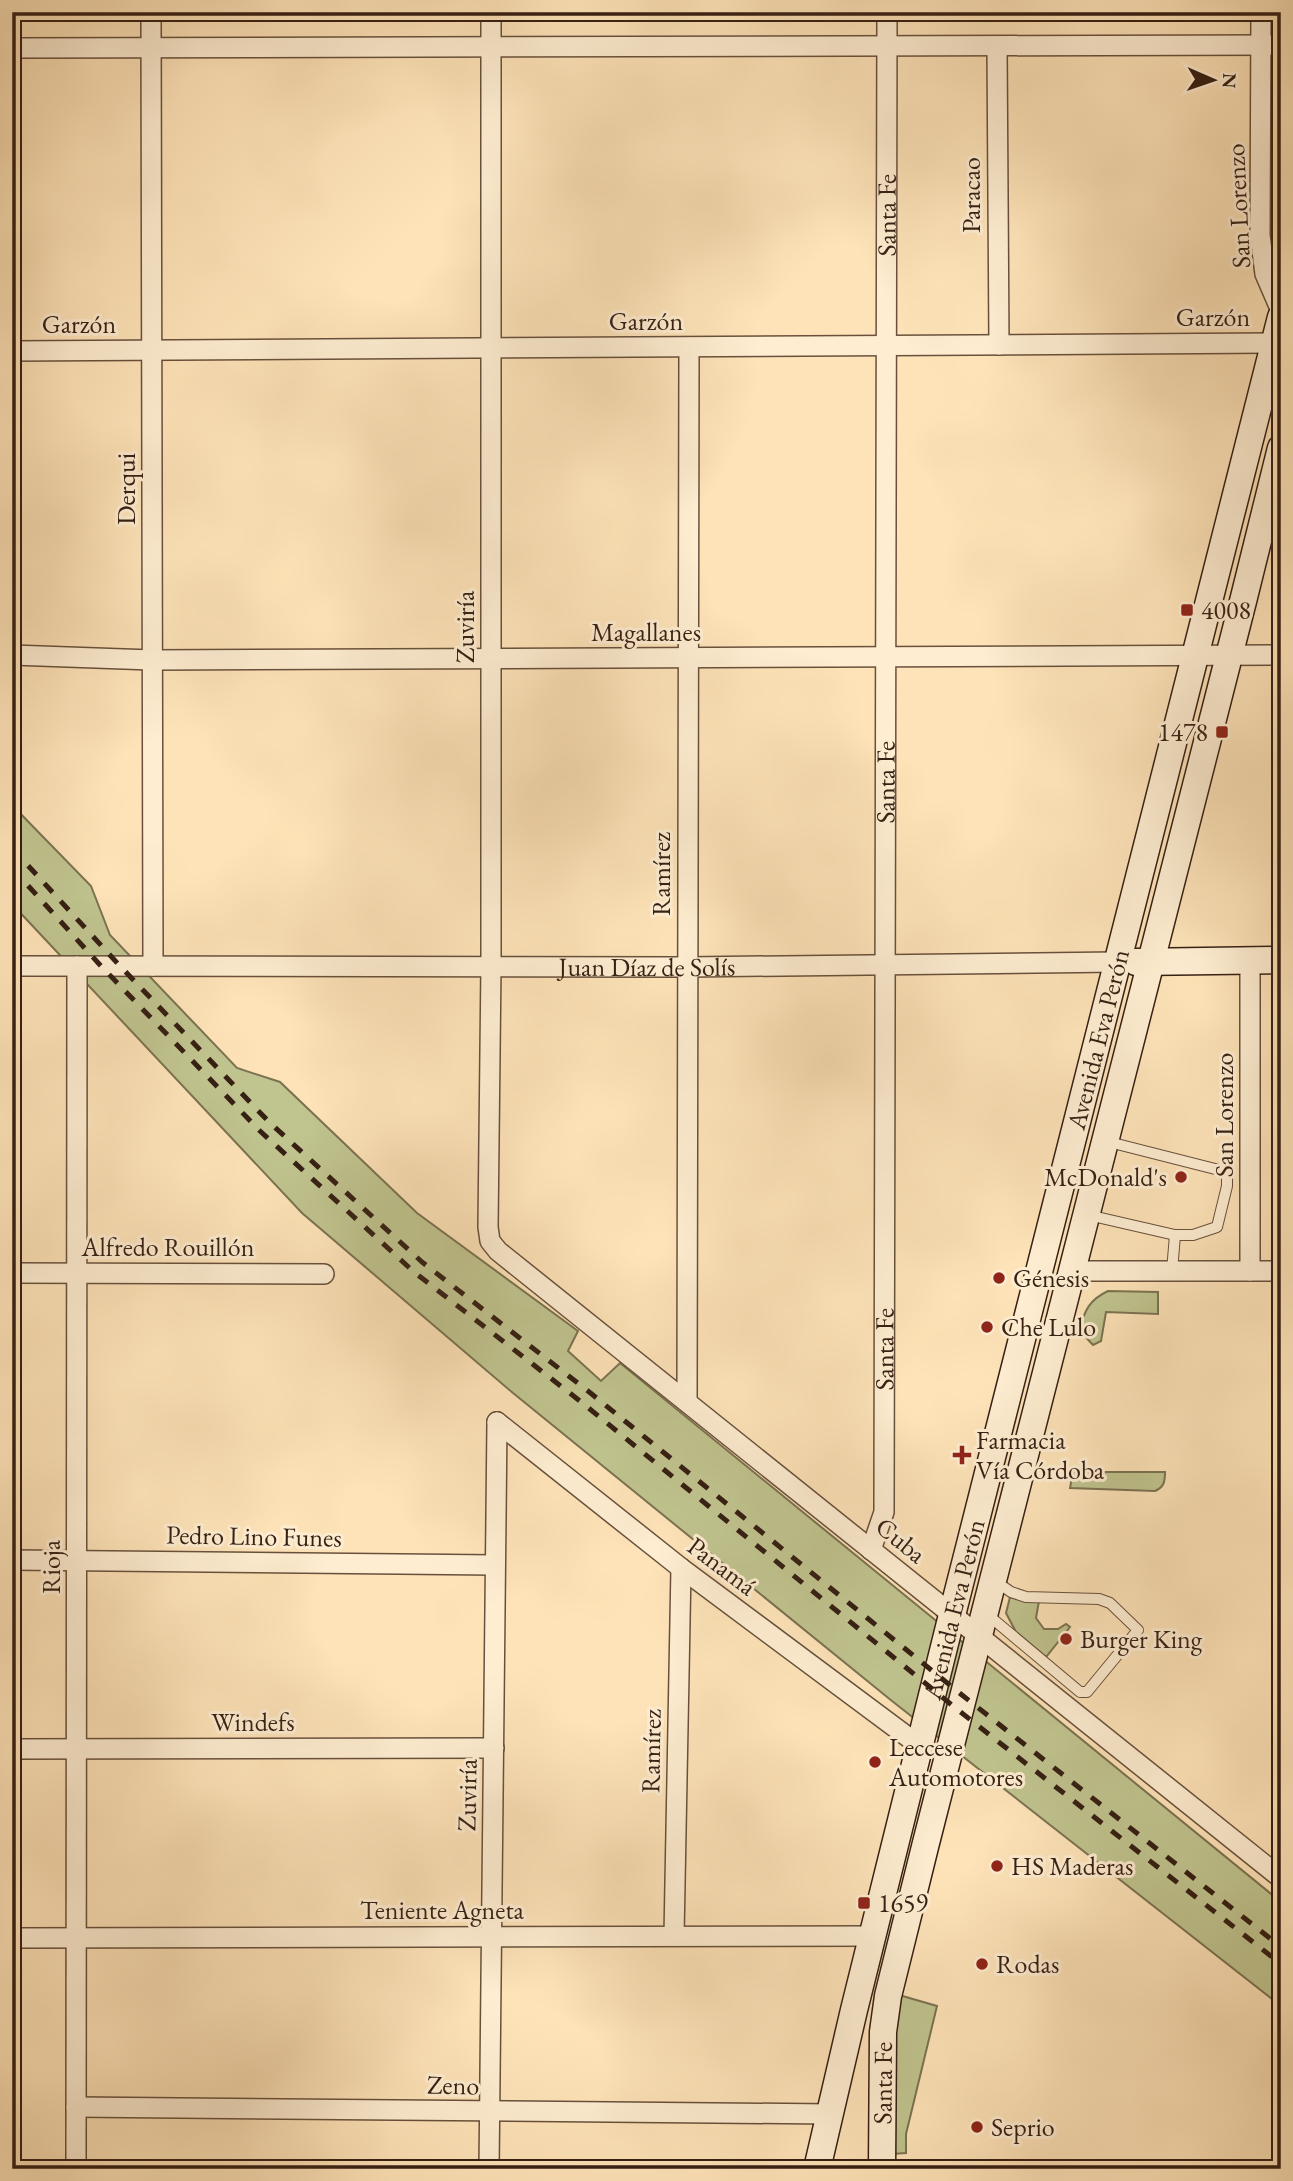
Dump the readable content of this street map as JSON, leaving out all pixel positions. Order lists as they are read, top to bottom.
{
  "streets": {
    "main road": ["Santa Fe", "Juan Díaz de Solís", "Avenida Eva Perón"],
    "street": [
      "Paracao",
      "San Lorenzo",
      "Garzón",
      "Derqui",
      "Zuviría",
      "Magallanes",
      "Ramírez",
      "Alfredo Rouillón",
      "Pedro Lino Funes",
      "Cuba",
      "Panamá",
      "Rioja",
      "Windefs",
      "Teniente Agneta",
      "Zeno"
    ]
  },
  "crossings": [
    ["Paracao", "Garzón"],
    ["San Lorenzo", "Juan Díaz de Solís"],
    ["Santa Fe", "Garzón"],
    ["Santa Fe", "Magallanes"],
    ["Santa Fe", "Juan Díaz de Solís"],
    ["Santa Fe", "Avenida Eva Perón"],
    ["Santa Fe", "Cuba"],
    ["Garzón", "Derqui"],
    ["Garzón", "Zuviría"],
    ["Garzón", "Ramírez"],
    ["Garzón", "Avenida Eva Perón"],
    ["Derqui", "Magallanes"],
    ["Derqui", "Juan Díaz de Solís"],
    ["Zuviría", "Magallanes"],
    ["Zuviría", "Juan Díaz de Solís"],
    ["Zuviría", "Pedro Lino Funes"],
    ["Zuviría", "Cuba"],
    ["Zuviría", "Panamá"],
    ["Zuviría", "Windefs"],
    ["Zuviría", "Teniente Agneta"],
    ["Zuviría", "Zeno"],
    ["Magallanes", "Ramírez"],
    ["Magallanes", "Avenida Eva Perón"],
    ["Ramírez", "Juan Díaz de Solís"],
    ["Ramírez", "Cuba"],
    ["Ramírez", "Panamá"],
    ["Ramírez", "Teniente Agneta"],
    ["Juan Díaz de Solís", "Avenida Eva Perón"],
    ["Juan Díaz de Solís", "Rioja"],
    ["Avenida Eva Perón", "Cuba"],
    ["Avenida Eva Perón", "Panamá"],
    ["Avenida Eva Perón", "Teniente Agneta"],
    ["Avenida Eva Perón", "Zeno"],
    ["Alfredo Rouillón", "Rioja"],
    ["Pedro Lino Funes", "Rioja"],
    ["Rioja", "Windefs"],
    ["Rioja", "Teniente Agneta"],
    ["Rioja", "Zeno"]
  ],
  "places": {
    "transit": ["4008", "1478", "1659"],
    "other": [
      "McDonald's",
      "Génesis",
      "Che Lulo",
      "Burger King",
      "Leccese Automotores",
      "HS Maderas",
      "Rodas",
      "Seprio"
    ],
    "health": ["Farmacia Vía Córdoba"]
  },
  "north": "right"
}
